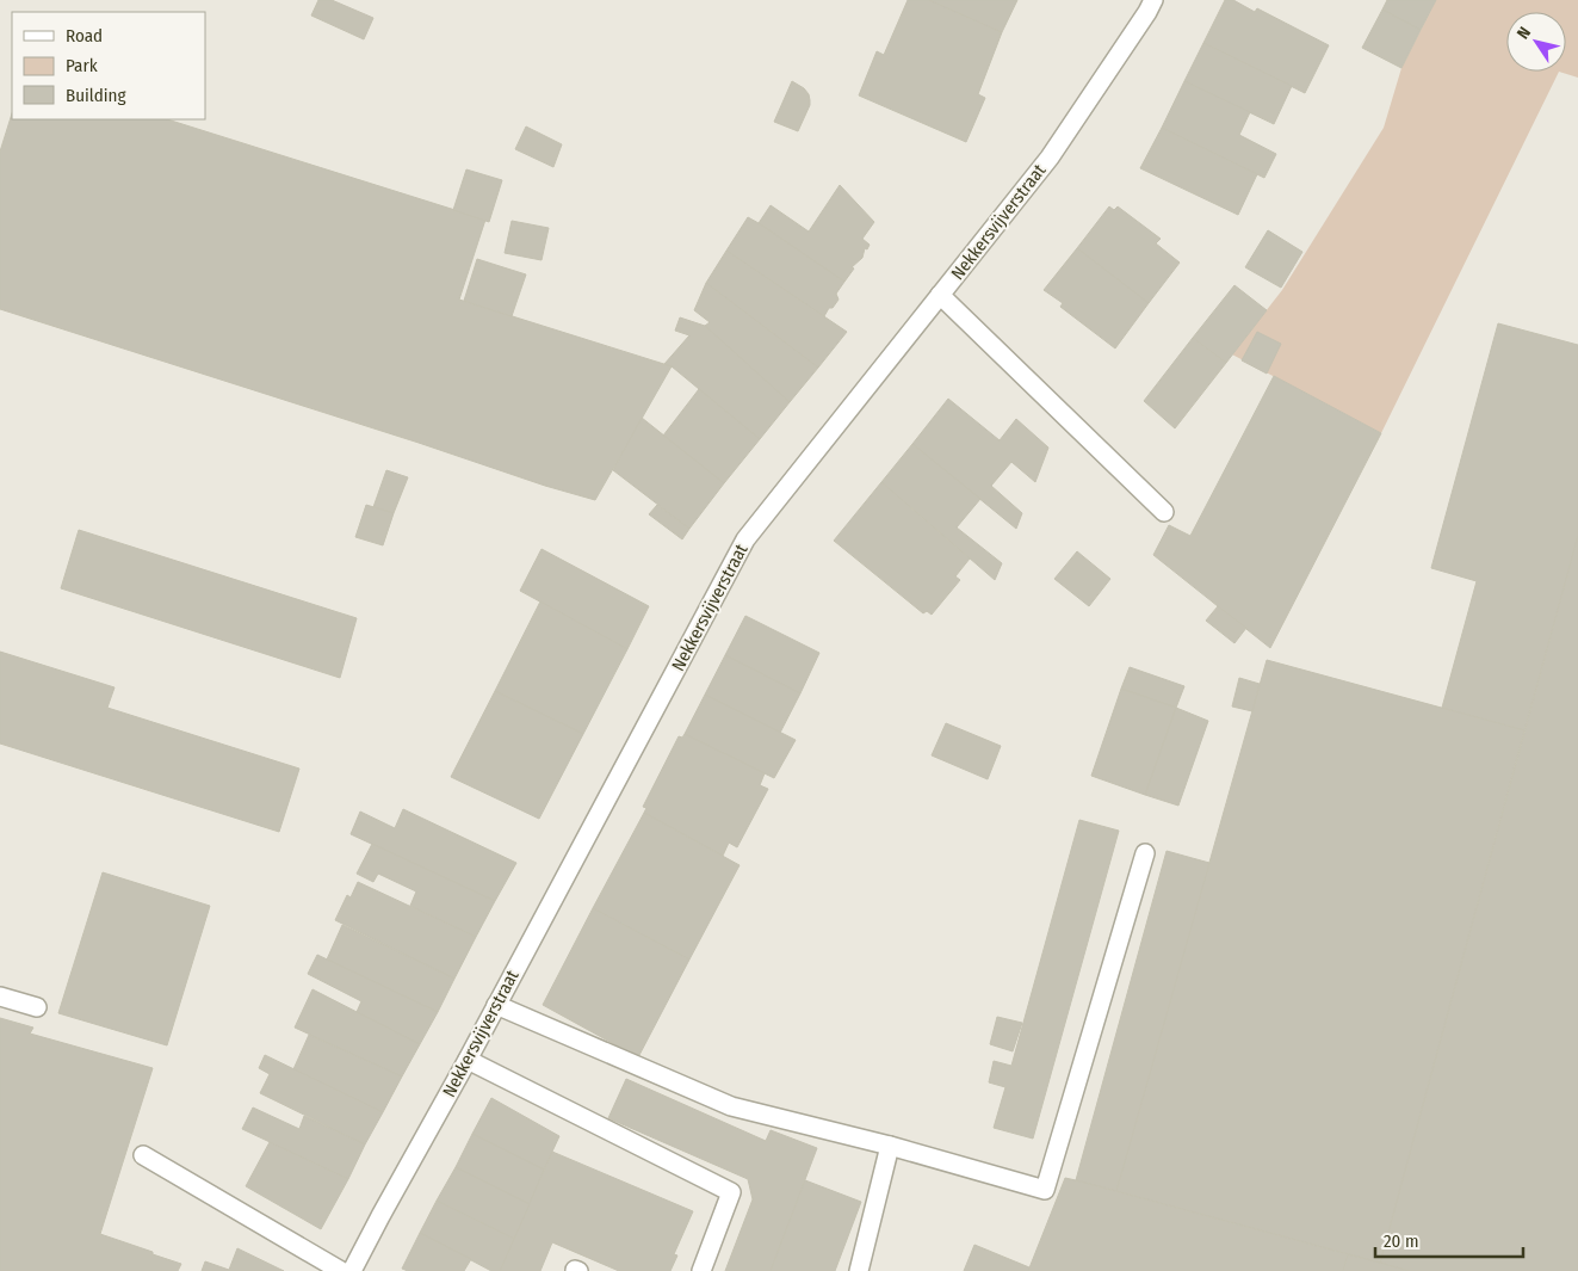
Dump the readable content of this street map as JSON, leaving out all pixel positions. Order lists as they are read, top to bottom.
{
  "streets": {
    "street": ["Nekkersvijverstraat"]
  },
  "legend": ["Road", "Park", "Building"],
  "scale_bar": "20 m",
  "north": "top left"
}
